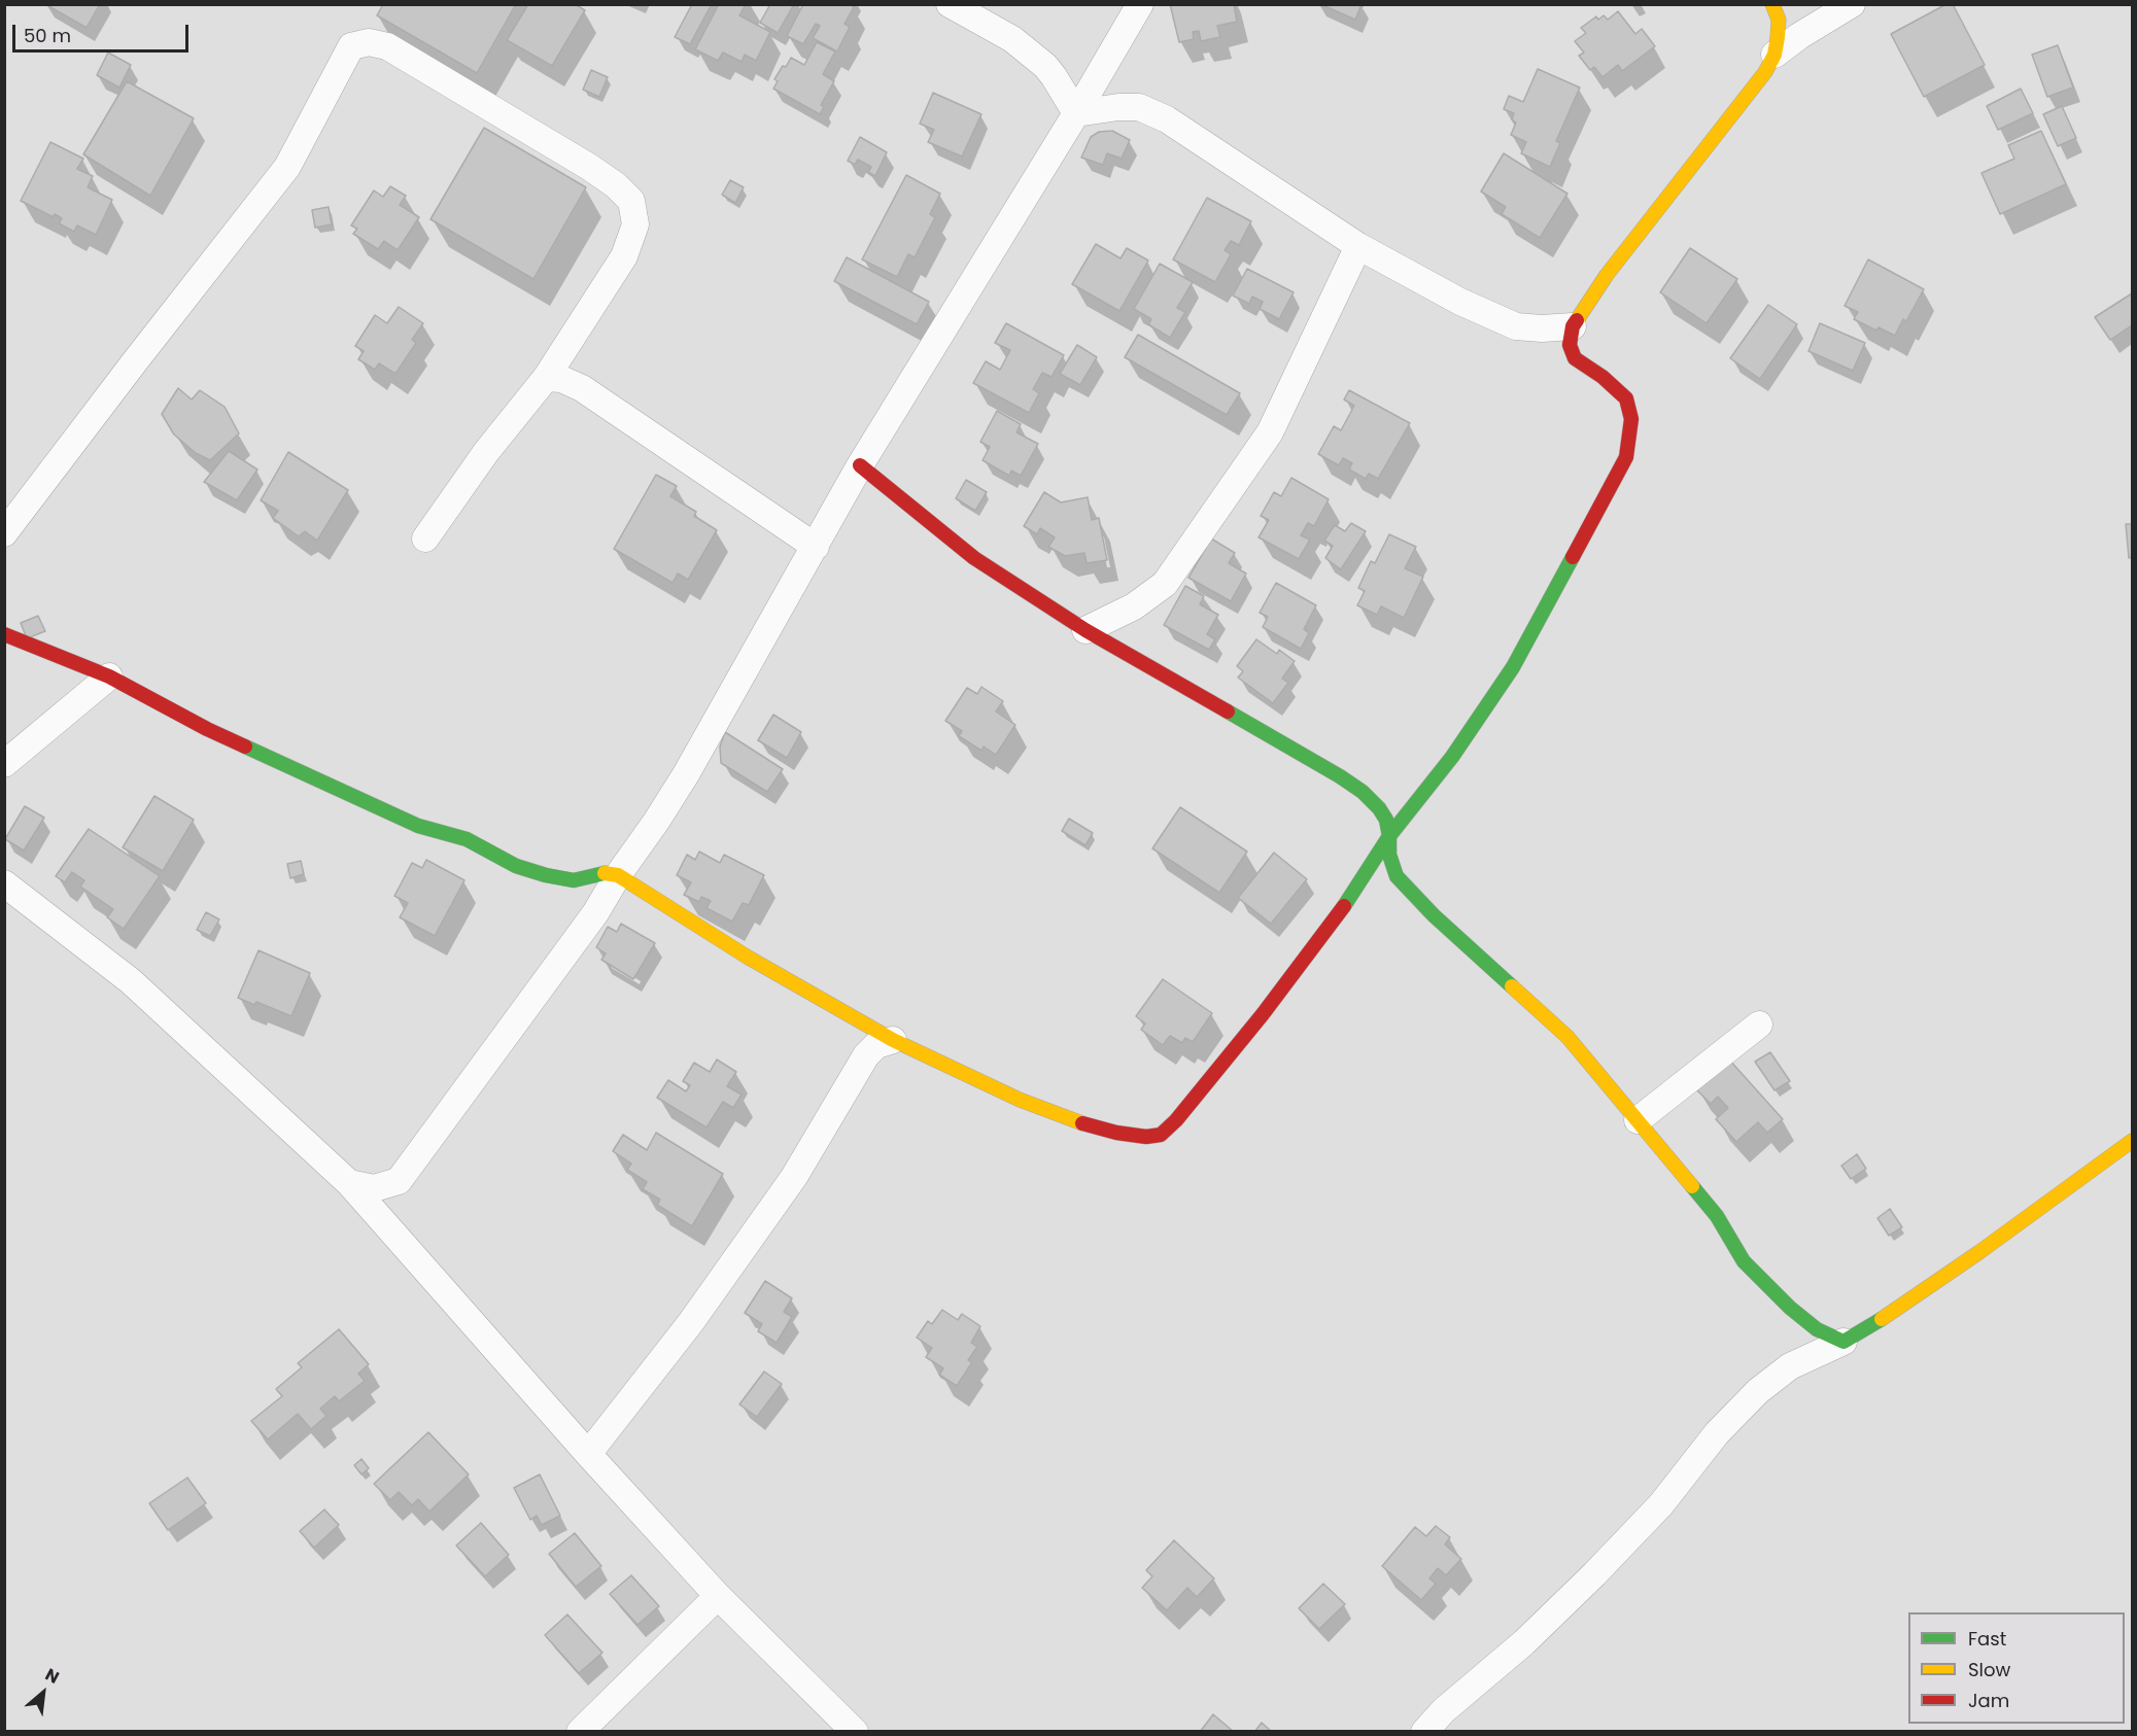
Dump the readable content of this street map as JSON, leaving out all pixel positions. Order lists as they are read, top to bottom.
{
  "legend": ["Fast", "Slow", "Jam"],
  "scale_bar": "50 m",
  "north": "top right"
}
